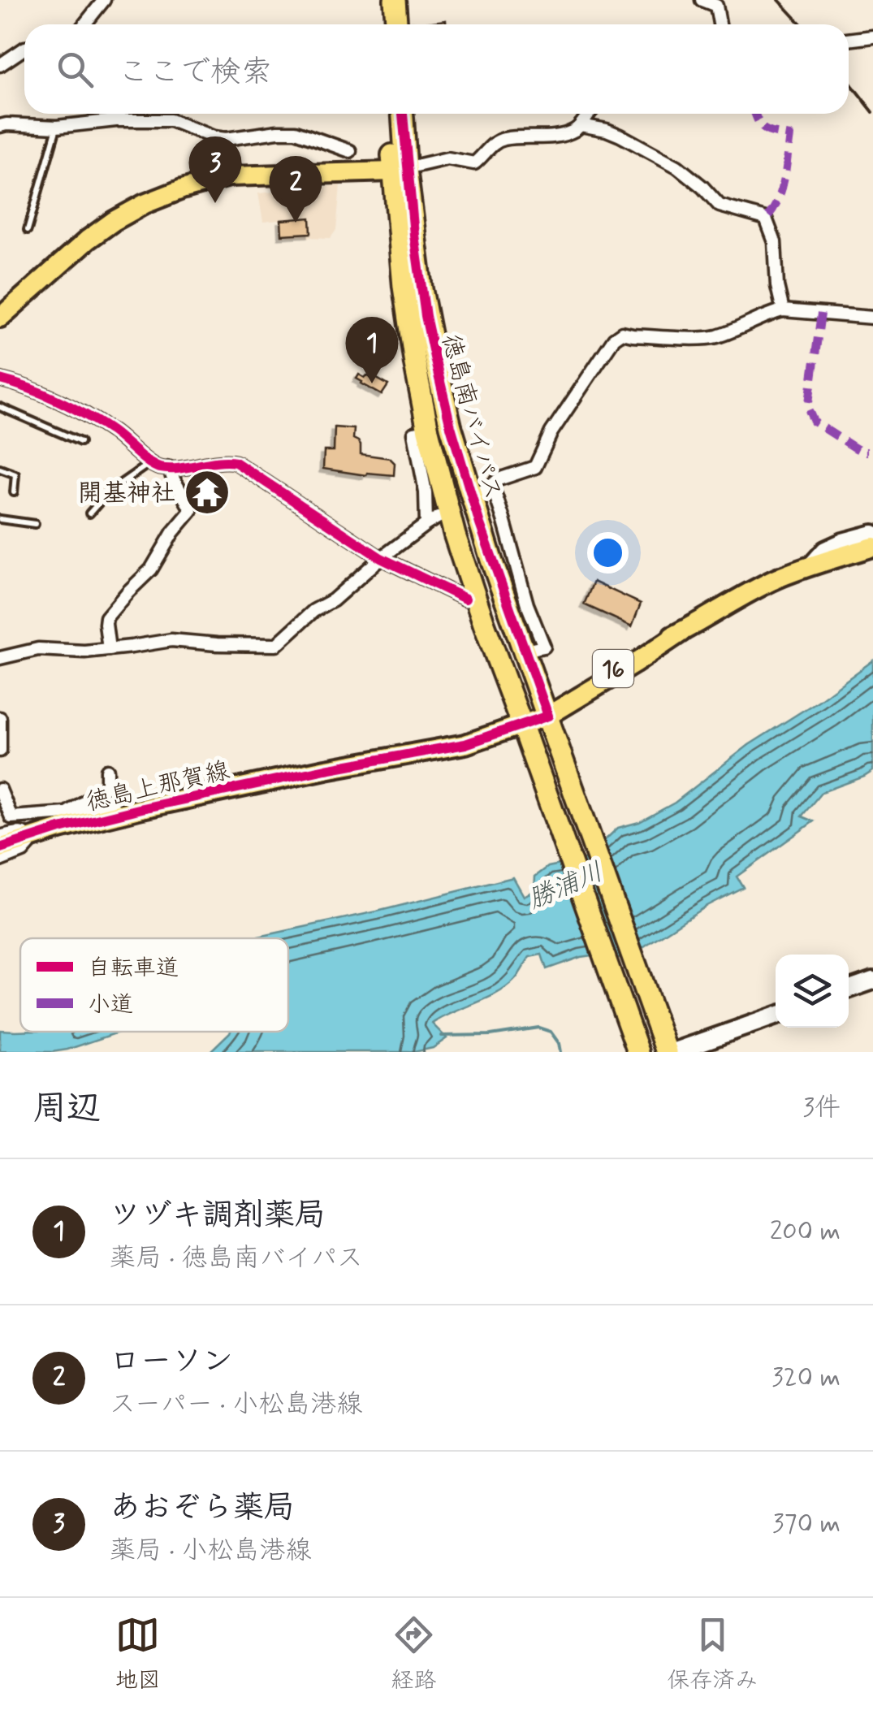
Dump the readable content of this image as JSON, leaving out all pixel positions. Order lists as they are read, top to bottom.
{
  "streets": {
    "highway": ["徳島南バイパス"],
    "main road": ["16", "徳島上那賀線"]
  },
  "crossings": [
    ["徳島南バイパス", "徳島上那賀線"]
  ],
  "water": ["勝浦川"],
  "places": {
    "temple": ["開基神社"]
  },
  "legend": ["自転車道", "小道"],
  "page": {
    "search": "ここで検索",
    "pins": ["3", "2", "1"],
    "heading": ["周辺", "3件"],
    "list": [
      {
        "mark": "1",
        "name": "ツヅキ調剤薬局",
        "note": "薬局 · 徳島南バイパス",
        "value": "200 m"
      },
      {
        "mark": "2",
        "name": "ローソン",
        "note": "スーパー · 小松島港線",
        "value": "320 m"
      },
      {
        "mark": "3",
        "name": "あおぞら薬局",
        "note": "薬局 · 小松島港線",
        "value": "370 m"
      }
    ],
    "nav": ["地図", "経路", "保存済み"]
  }
}
